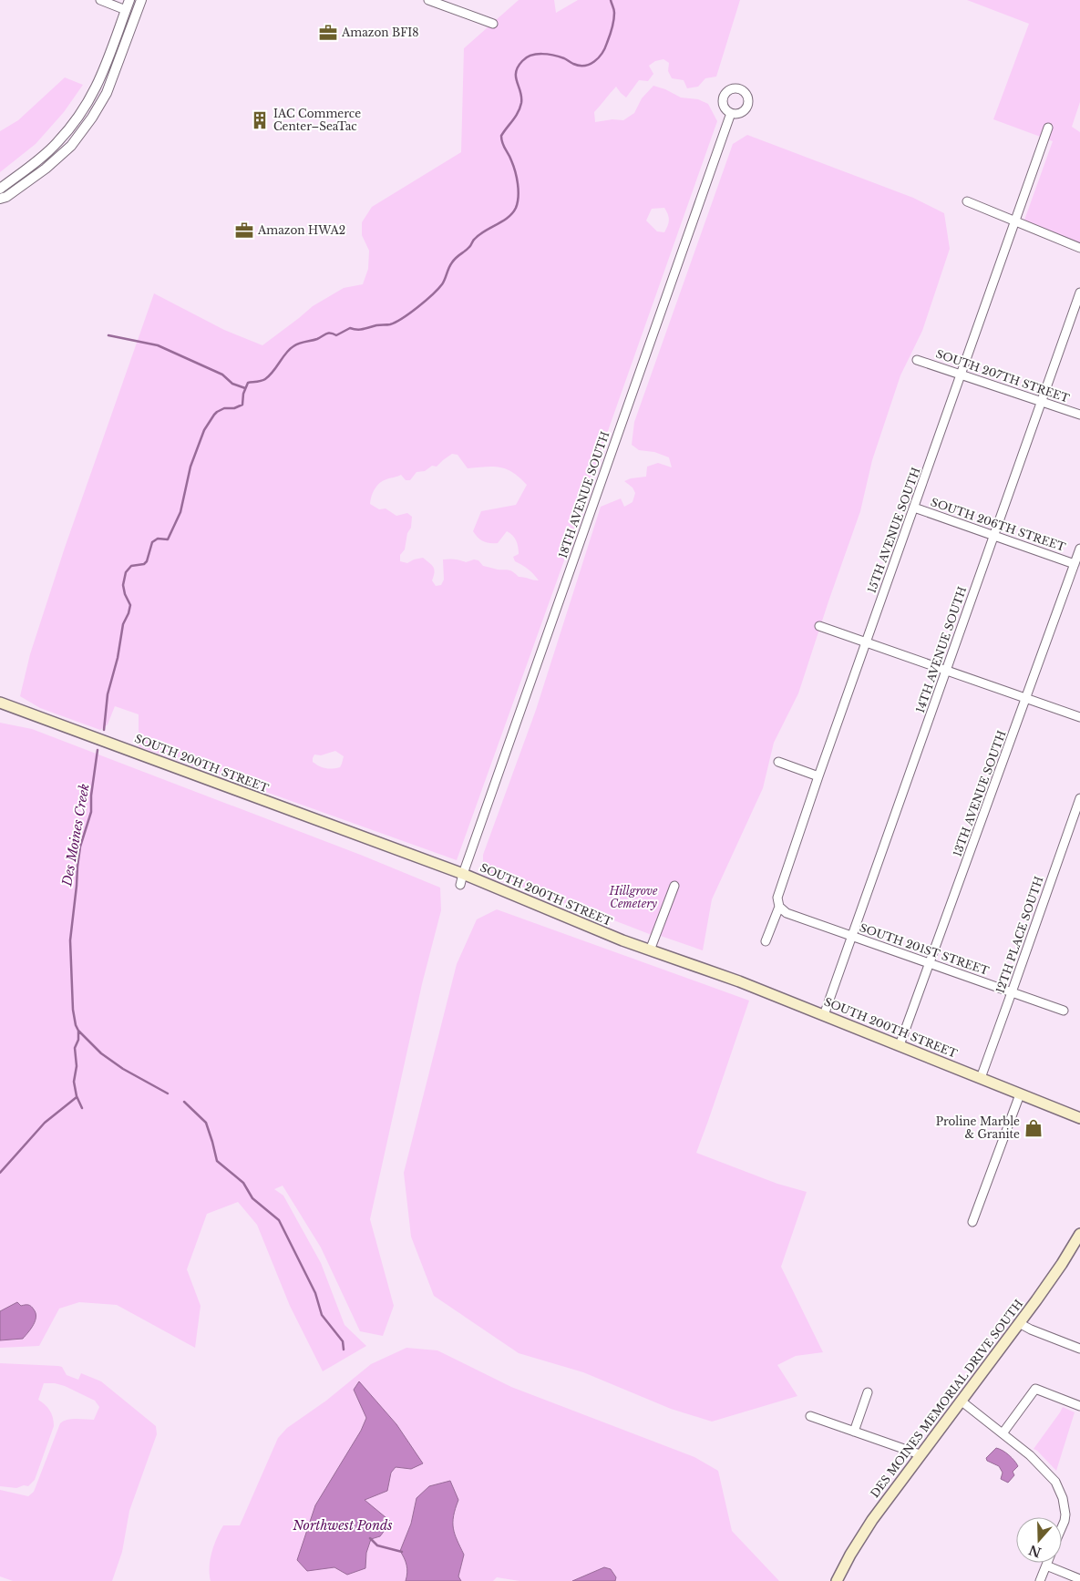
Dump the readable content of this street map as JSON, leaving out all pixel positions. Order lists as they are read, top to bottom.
{
  "streets": {
    "main road": ["SOUTH 200TH STREET", "DES MOINES MEMORIAL DRIVE SOUTH"],
    "street": [
      "SOUTH 207TH STREET",
      "18TH AVENUE SOUTH",
      "SOUTH 206TH STREET",
      "15TH AVENUE SOUTH",
      "14TH AVENUE SOUTH",
      "13TH AVENUE SOUTH",
      "12TH PLACE SOUTH",
      "SOUTH 201ST STREET"
    ]
  },
  "crossings": [
    ["SOUTH 207TH STREET", "15TH AVENUE SOUTH"],
    ["SOUTH 207TH STREET", "14TH AVENUE SOUTH"],
    ["18TH AVENUE SOUTH", "SOUTH 200TH STREET"],
    ["SOUTH 206TH STREET", "15TH AVENUE SOUTH"],
    ["SOUTH 206TH STREET", "14TH AVENUE SOUTH"],
    ["SOUTH 206TH STREET", "13TH AVENUE SOUTH"],
    ["15TH AVENUE SOUTH", "SOUTH 201ST STREET"],
    ["14TH AVENUE SOUTH", "SOUTH 200TH STREET"],
    ["14TH AVENUE SOUTH", "SOUTH 201ST STREET"],
    ["SOUTH 200TH STREET", "13TH AVENUE SOUTH"],
    ["SOUTH 200TH STREET", "12TH PLACE SOUTH"],
    ["13TH AVENUE SOUTH", "SOUTH 201ST STREET"],
    ["12TH PLACE SOUTH", "SOUTH 201ST STREET"]
  ],
  "water": ["Des Moines Creek", "Northwest Ponds"],
  "parks": ["Hillgrove Cemetery"],
  "places": {
    "office": ["Amazon BFI8", "Amazon HWA2"],
    "building": ["IAC Commerce Center–SeaTac"],
    "shop": ["Proline Marble & Granite"]
  },
  "north": "bottom"
}
